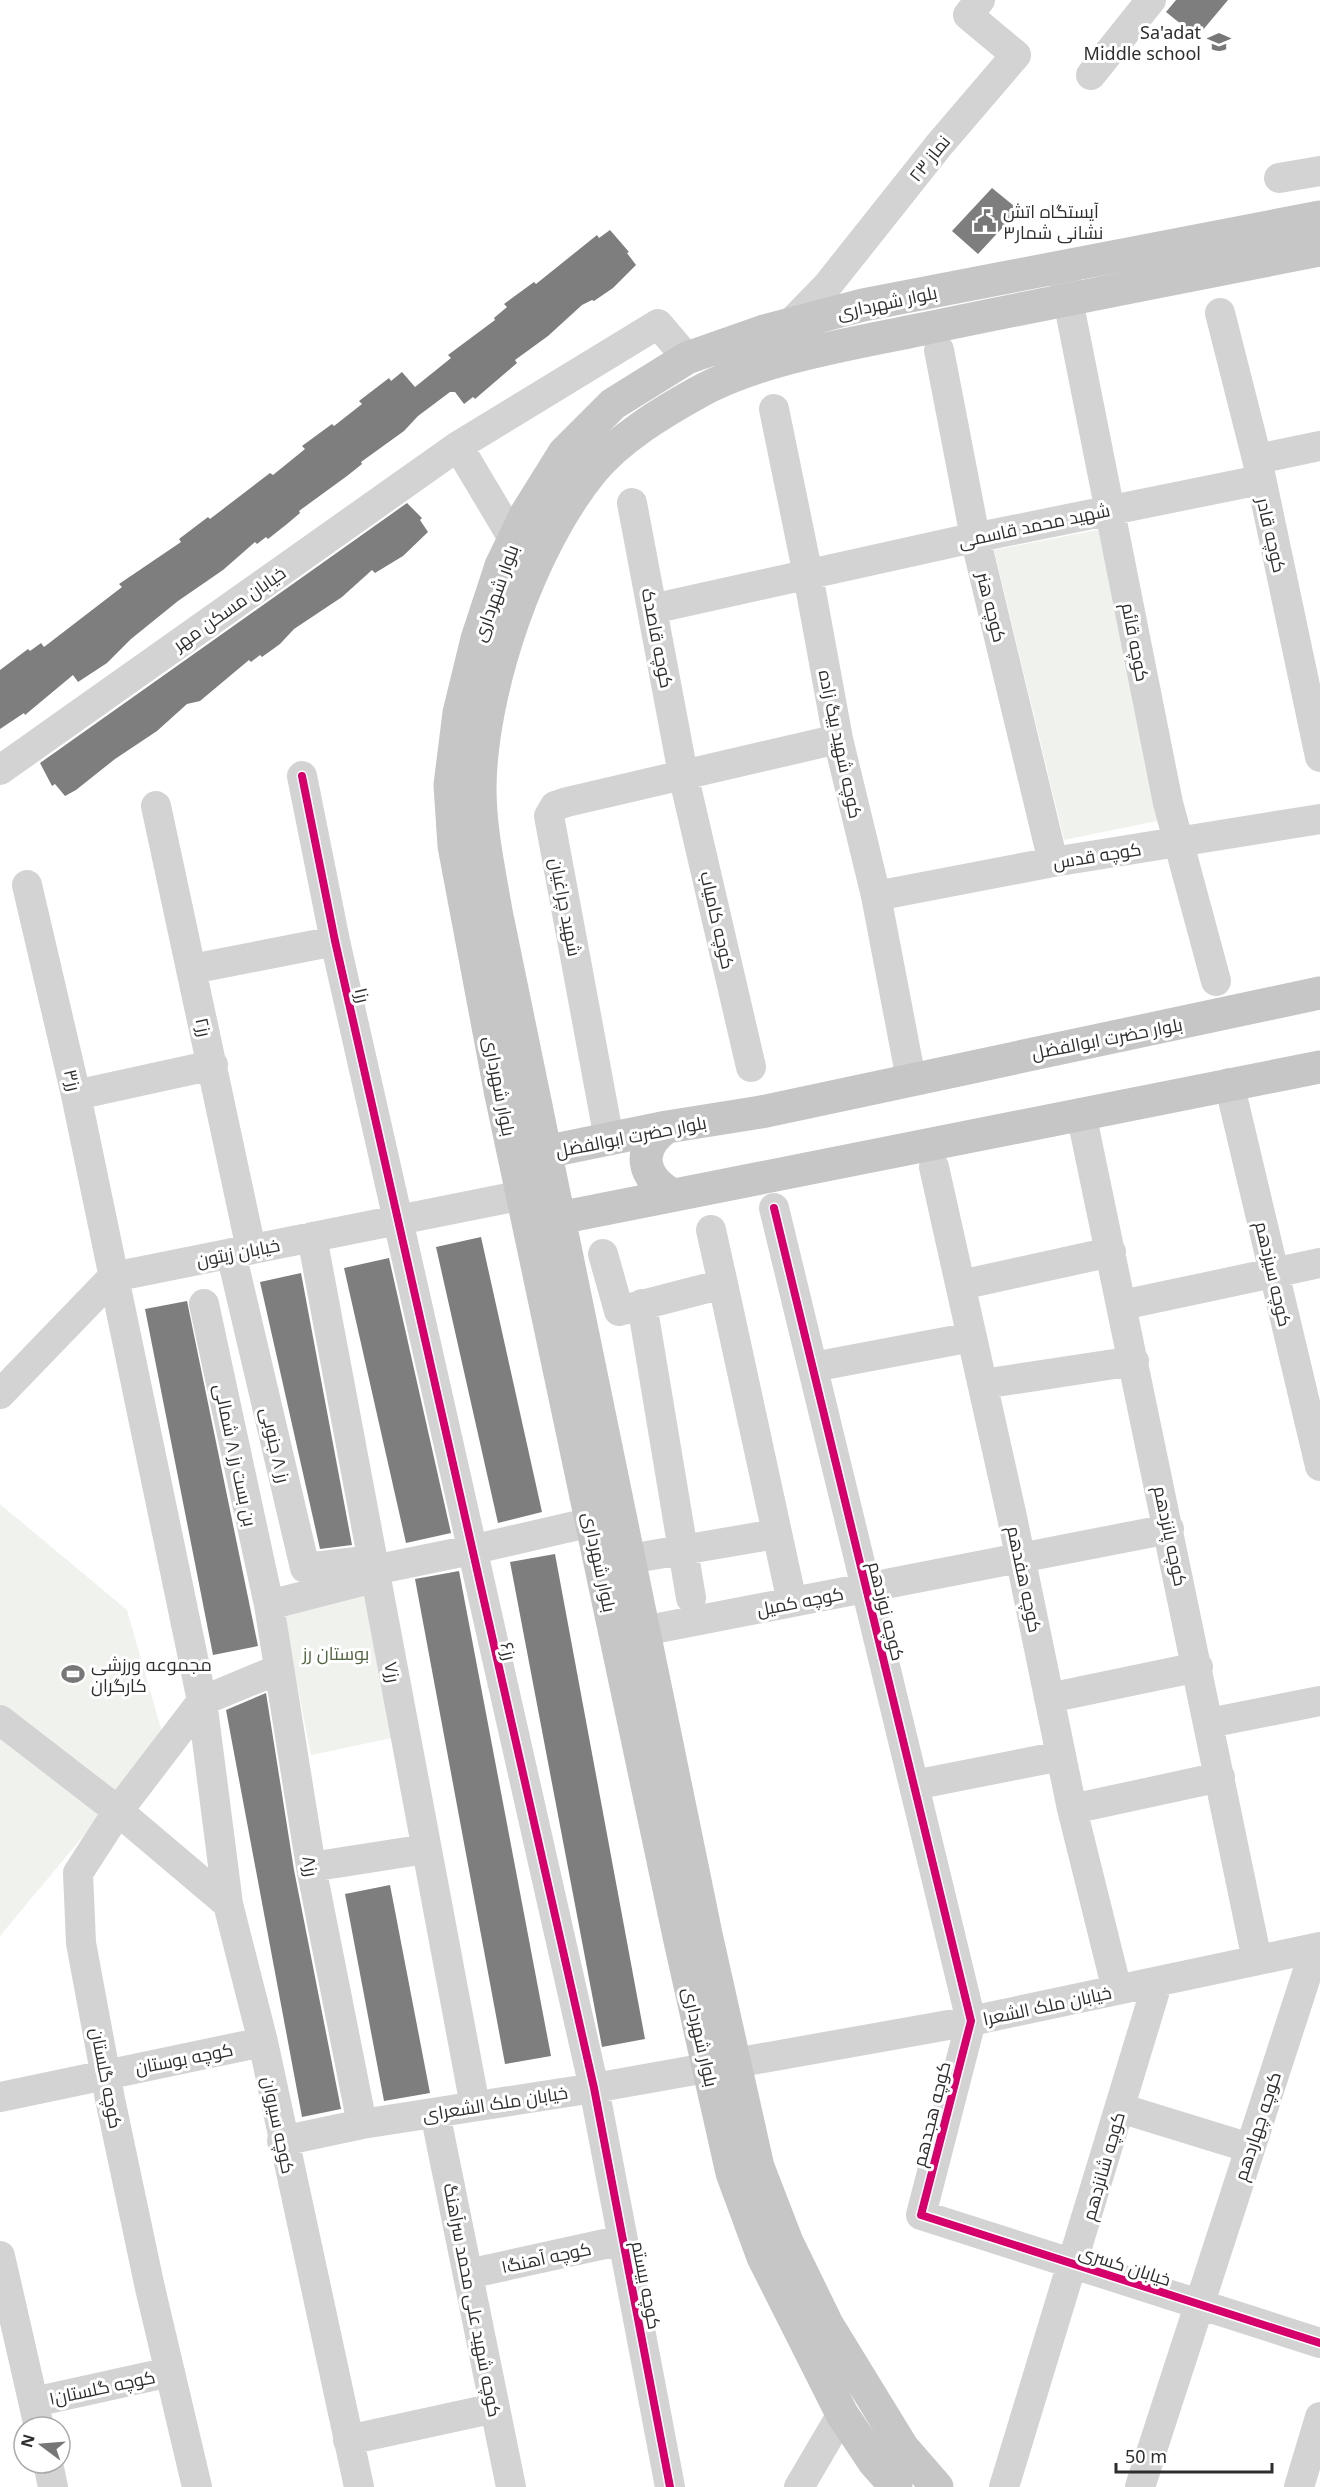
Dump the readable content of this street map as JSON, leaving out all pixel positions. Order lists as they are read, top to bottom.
{
  "streets": {
    "main road": ["بلوار شهرداری", "بلوار حضرت ابوالفضل"],
    "street": [
      "نماز ۲۳",
      "شهید محمد قاسمی",
      "کوچه قادر",
      "کوچه هنر",
      "خیابان مسکن مهر",
      "کوچه قاصدک",
      "کوچه قائم",
      "کوچه شهید بیگ زاده",
      "کوچه قدس",
      "شهید چراغیان",
      "کوچه کامیاب",
      "رز۱",
      "رز۲",
      "رز۳",
      "خیابان زیتون",
      "کوچه سیزدهم",
      "رز ۸ جنوبی",
      "بن بست رز ۸ شمالی",
      "کوچه پانزدهم",
      "کوچه هفدهم",
      "کوچه کمیل",
      "کوچه نوزدهم",
      "رز۶",
      "رز۷",
      "رز۸",
      "خیابان ملک الشعرا",
      "کوچه بوستان",
      "کوچه گلستان",
      "خیابان ملک الشعرای",
      "کوچه هجدهم",
      "کوچه سیروان",
      "کوچه چهاردهم",
      "کوچه شانزدهم",
      "کوچه آهنگ۱",
      "خیابان کسری",
      "کوچه بیستم",
      "کوچه شهید علی محمد سرآهنگ",
      "کوچه گلستان۱"
    ]
  },
  "crossings": [
    ["نماز ۲۳", "بلوار شهرداری"],
    ["بلوار شهرداری", "خیابان مسکن مهر"],
    ["بلوار شهرداری", "کوچه قائم"],
    ["بلوار شهرداری", "بلوار حضرت ابوالفضل"],
    ["بلوار شهرداری", "خیابان زیتون"],
    ["بلوار شهرداری", "کوچه کمیل"],
    ["بلوار شهرداری", "خیابان ملک الشعرا"],
    ["بلوار شهرداری", "خیابان ملک الشعرای"],
    ["شهید محمد قاسمی", "کوچه قادر"],
    ["شهید محمد قاسمی", "کوچه هنر"],
    ["شهید محمد قاسمی", "کوچه قاصدک"],
    ["شهید محمد قاسمی", "کوچه قائم"],
    ["شهید محمد قاسمی", "کوچه شهید بیگ زاده"],
    ["کوچه هنر", "کوچه قدس"],
    ["کوچه قاصدک", "شهید چراغیان"],
    ["کوچه قاصدک", "کوچه کامیاب"],
    ["کوچه قائم", "کوچه قدس"],
    ["کوچه شهید بیگ زاده", "کوچه قدس"],
    ["کوچه شهید بیگ زاده", "بلوار حضرت ابوالفضل"],
    ["شهید چراغیان", "کوچه کامیاب"],
    ["شهید چراغیان", "بلوار حضرت ابوالفضل"],
    ["رز۱", "خیابان زیتون"],
    ["رز۱", "رز۶"],
    ["رز۲", "خیابان زیتون"],
    ["رز۲", "رز ۸ جنوبی"],
    ["بلوار حضرت ابوالفضل", "خیابان زیتون"],
    ["رز۳", "خیابان زیتون"],
    ["رز۳", "کوچه گلستان"],
    ["رز۳", "کوچه سیروان"],
    ["خیابان زیتون", "رز ۸ جنوبی"],
    ["خیابان زیتون", "رز۶"],
    ["خیابان زیتون", "رز۷"],
    ["رز ۸ جنوبی", "رز۷"],
    ["بن بست رز ۸ شمالی", "رز۸"],
    ["کوچه پانزدهم", "کوچه کمیل"],
    ["کوچه پانزدهم", "خیابان ملک الشعرا"],
    ["کوچه هفدهم", "کوچه کمیل"],
    ["کوچه هفدهم", "خیابان ملک الشعرا"],
    ["کوچه کمیل", "کوچه نوزدهم"],
    ["کوچه نوزدهم", "خیابان ملک الشعرا"],
    ["کوچه نوزدهم", "کوچه هجدهم"],
    ["رز۶", "خیابان ملک الشعرای"],
    ["رز۶", "کوچه بیستم"],
    ["رز۷", "خیابان ملک الشعرای"],
    ["رز۸", "خیابان ملک الشعرای"],
    ["خیابان ملک الشعرا", "خیابان ملک الشعرای"],
    ["خیابان ملک الشعرا", "کوچه هجدهم"],
    ["خیابان ملک الشعرا", "کوچه چهاردهم"],
    ["خیابان ملک الشعرا", "کوچه شانزدهم"],
    ["کوچه بوستان", "کوچه گلستان"],
    ["کوچه بوستان", "کوچه سیروان"],
    ["کوچه گلستان", "کوچه سیروان"],
    ["کوچه گلستان", "کوچه گلستان۱"],
    ["خیابان ملک الشعرای", "کوچه سیروان"],
    ["خیابان ملک الشعرای", "کوچه بیستم"],
    ["خیابان ملک الشعرای", "کوچه شهید علی محمد سرآهنگ"],
    ["کوچه هجدهم", "خیابان کسری"],
    ["کوچه چهاردهم", "خیابان کسری"],
    ["کوچه شانزدهم", "خیابان کسری"],
    ["کوچه آهنگ۱", "کوچه بیستم"],
    ["کوچه آهنگ۱", "کوچه شهید علی محمد سرآهنگ"]
  ],
  "parks": ["بوستان رز"],
  "places": {
    "school or university": ["Sa'adat Middle school"],
    "public building": ["آیستگاه اتش نشانی شمار۳"],
    "sports": ["مجموعه ورزشی کارگران"]
  },
  "scale_bar": "50 m",
  "north": "left"
}
